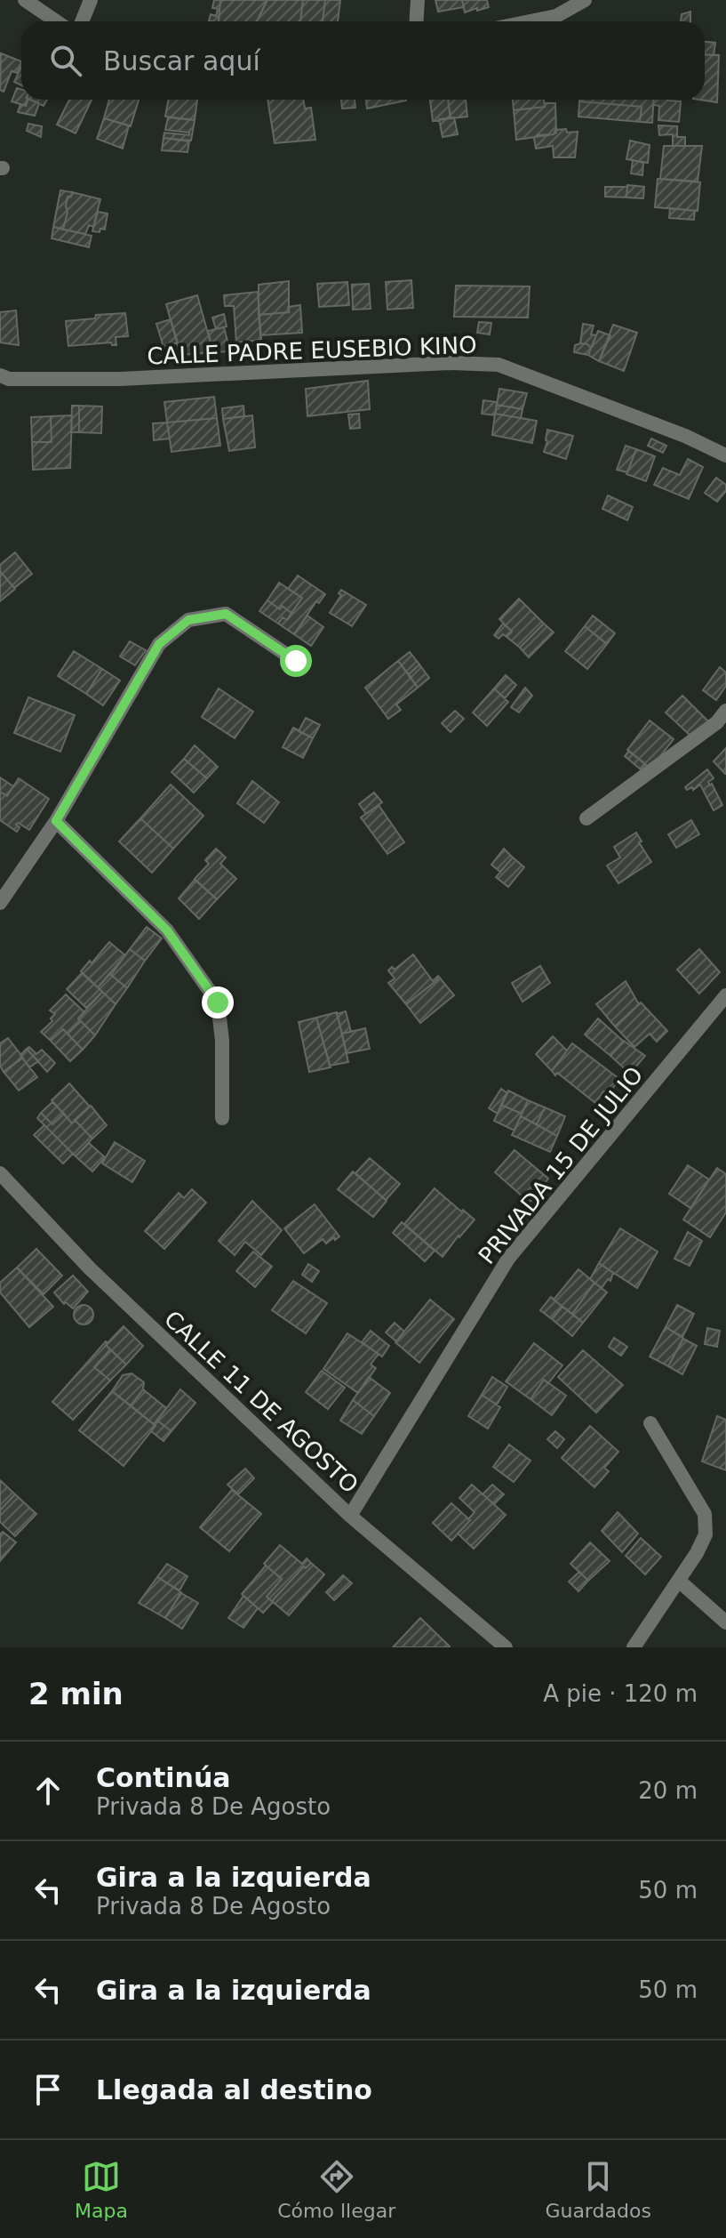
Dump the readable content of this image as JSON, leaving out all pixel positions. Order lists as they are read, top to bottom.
{
  "streets": {
    "street": ["CALLE PADRE EUSEBIO KINO", "PRIVADA 15 DE JULIO", "CALLE 11 DE AGOSTO"]
  },
  "crossings": [
    ["PRIVADA 15 DE JULIO", "CALLE 11 DE AGOSTO"]
  ],
  "page": {
    "search": "Buscar aquí",
    "heading": ["2 min", "A pie · 120 m"],
    "list": [
      ["Continúa", "Privada 8 De Agosto", "20 m"],
      ["Gira a la izquierda", "Privada 8 De Agosto", "50 m"],
      ["Gira a la izquierda", "50 m"],
      "Llegada al destino"
    ],
    "nav": ["Mapa", "Cómo llegar", "Guardados"]
  }
}
